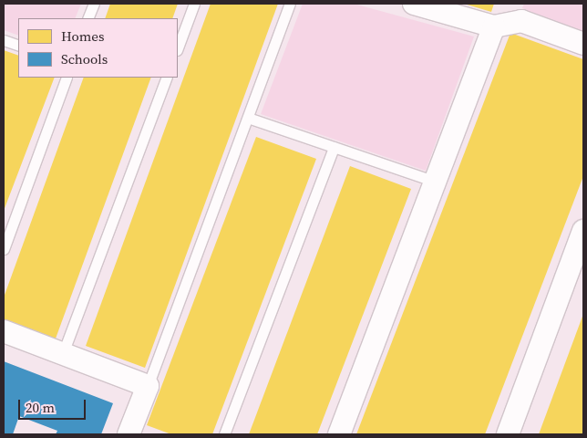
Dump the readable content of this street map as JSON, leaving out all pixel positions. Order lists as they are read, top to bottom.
{
  "legend": ["Homes", "Schools"],
  "scale_bar": "20 m"
}
